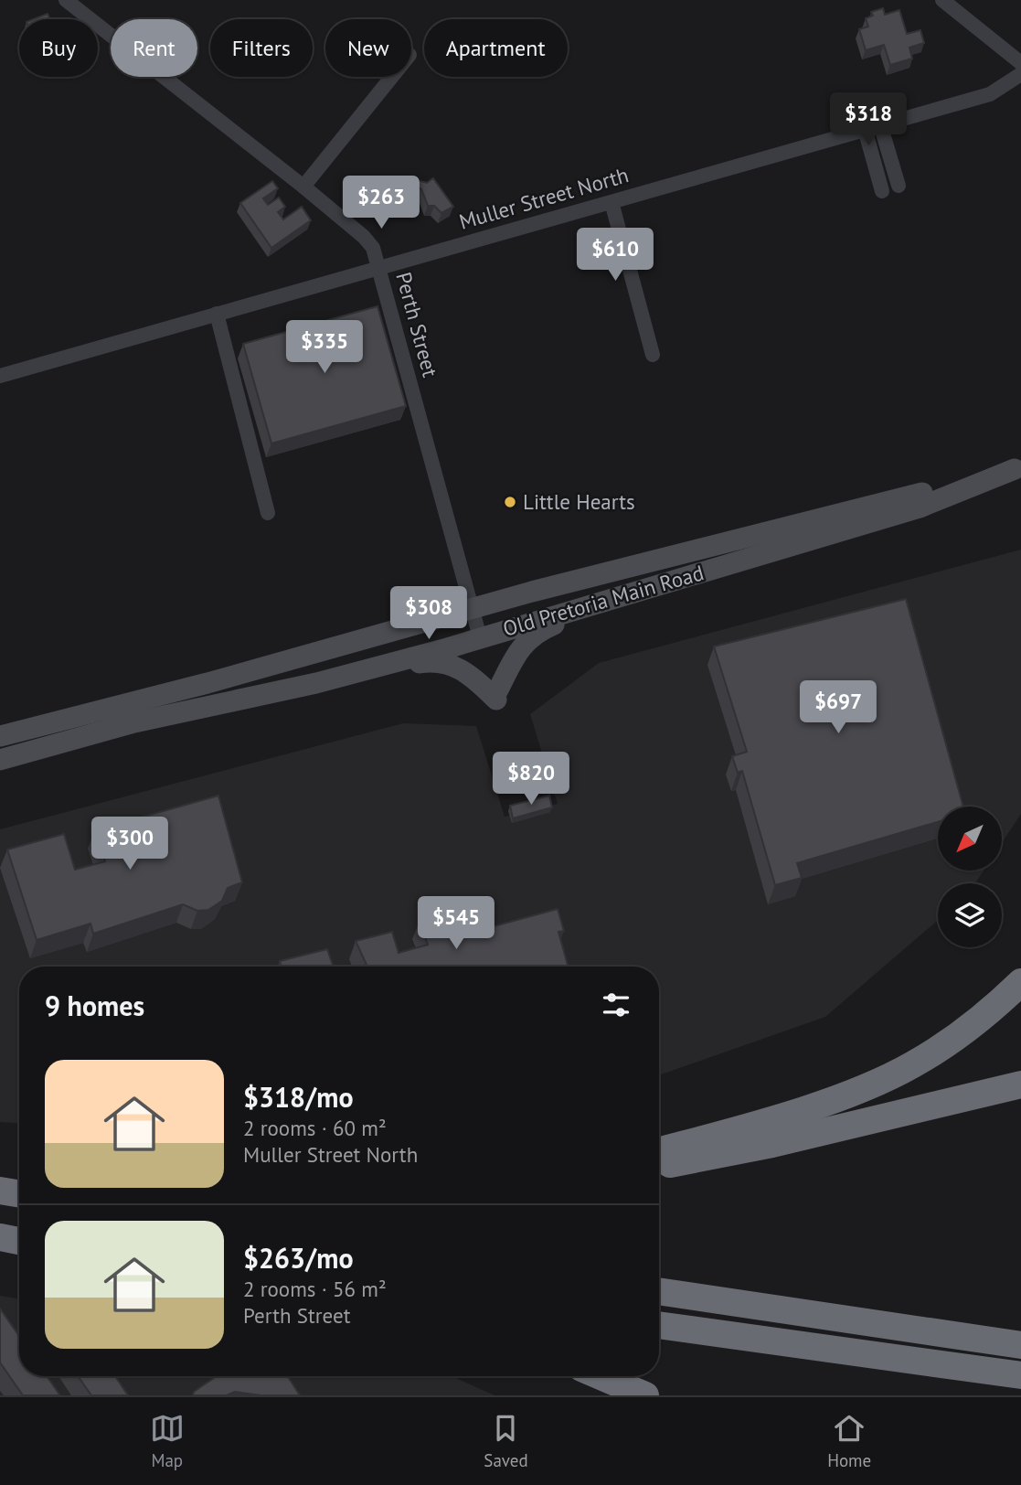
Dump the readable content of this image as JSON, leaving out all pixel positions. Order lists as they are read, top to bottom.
{
  "streets": {
    "main road": ["Old Pretoria Main Road"],
    "street": ["Muller Street North", "Perth Street"]
  },
  "crossings": [
    ["Muller Street North", "Perth Street"],
    ["Perth Street", "Old Pretoria Main Road"]
  ],
  "places": ["Little Hearts"],
  "north": "bottom left",
  "page": {
    "chip": [
      "Buy",
      "Rent",
      "Filters",
      "New",
      "Apartment"
    ],
    "price": [
      "$318",
      "$263",
      "$610",
      "$335",
      "$308",
      "$697",
      "$820",
      "$300",
      "$545"
    ],
    "heading": "9 homes",
    "list": [
      {
        "name": "$318/mo",
        "note": "2 rooms · 60 m² · Muller Street North"
      },
      {
        "name": "$263/mo",
        "note": "2 rooms · 56 m² · Perth Street"
      }
    ],
    "tabs": ["Map", "Saved", "Home"]
  }
}
